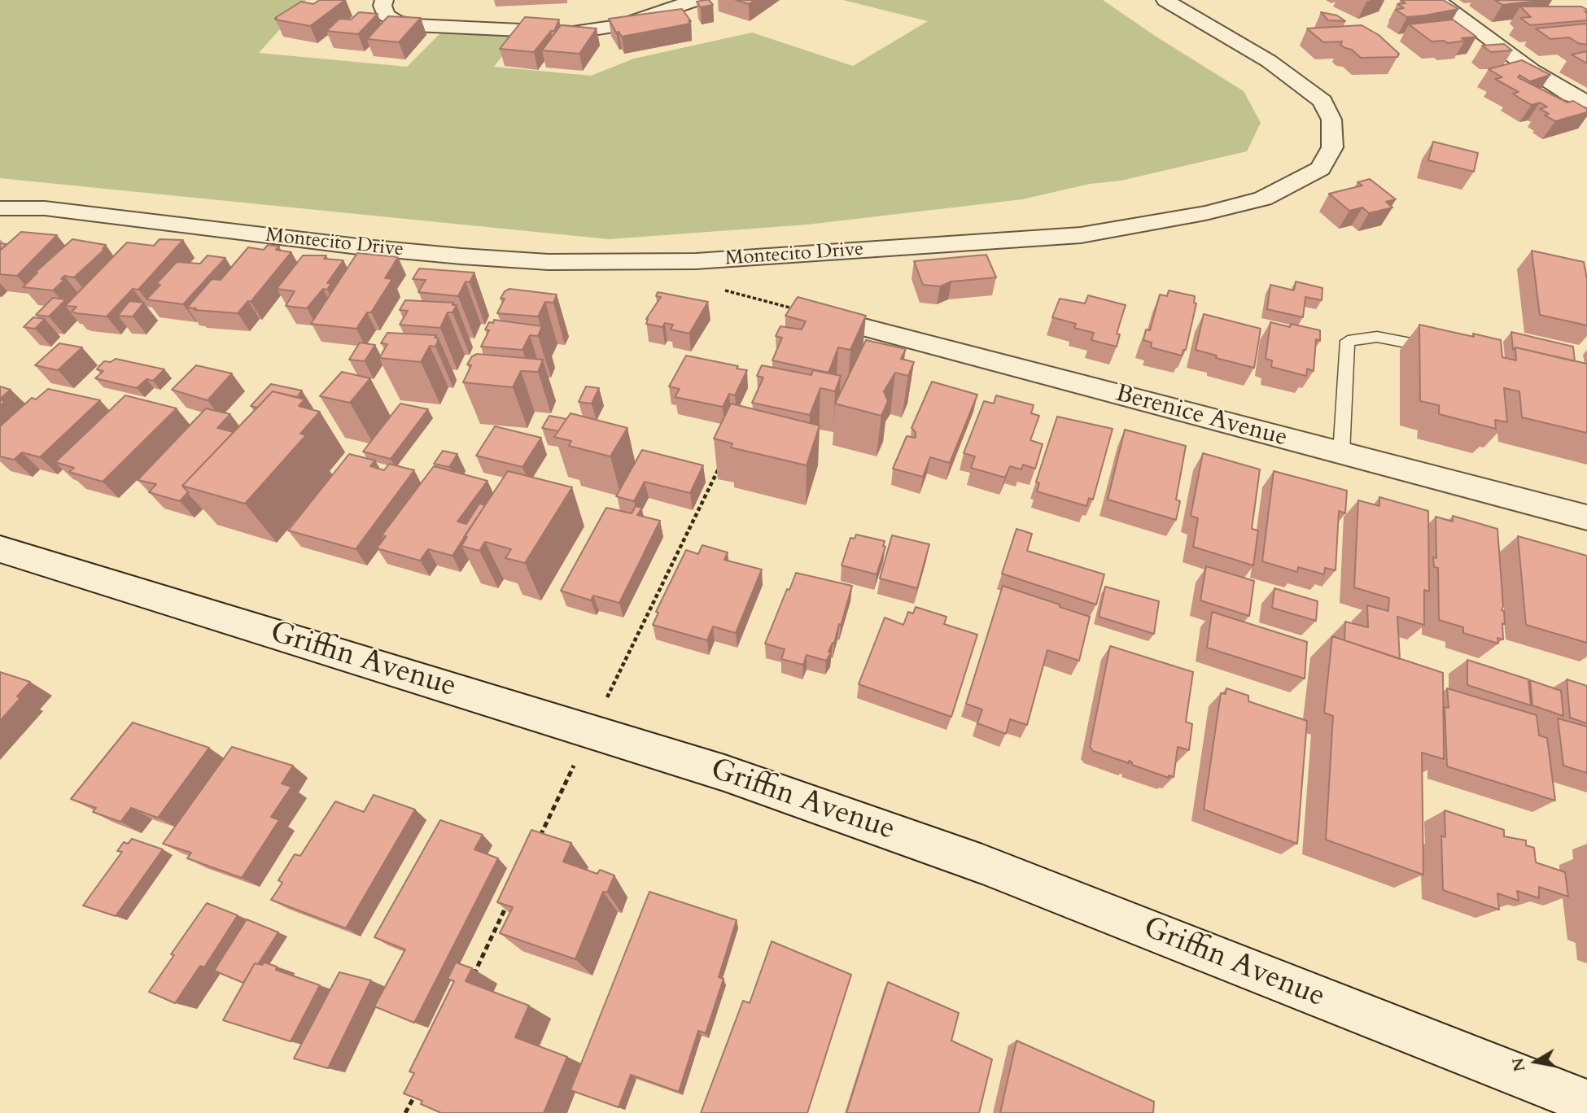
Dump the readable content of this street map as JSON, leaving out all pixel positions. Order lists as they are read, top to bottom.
{
  "streets": {
    "street": ["Montecito Drive", "Berenice Avenue", "Griffin Avenue"]
  },
  "north": "left"
}
